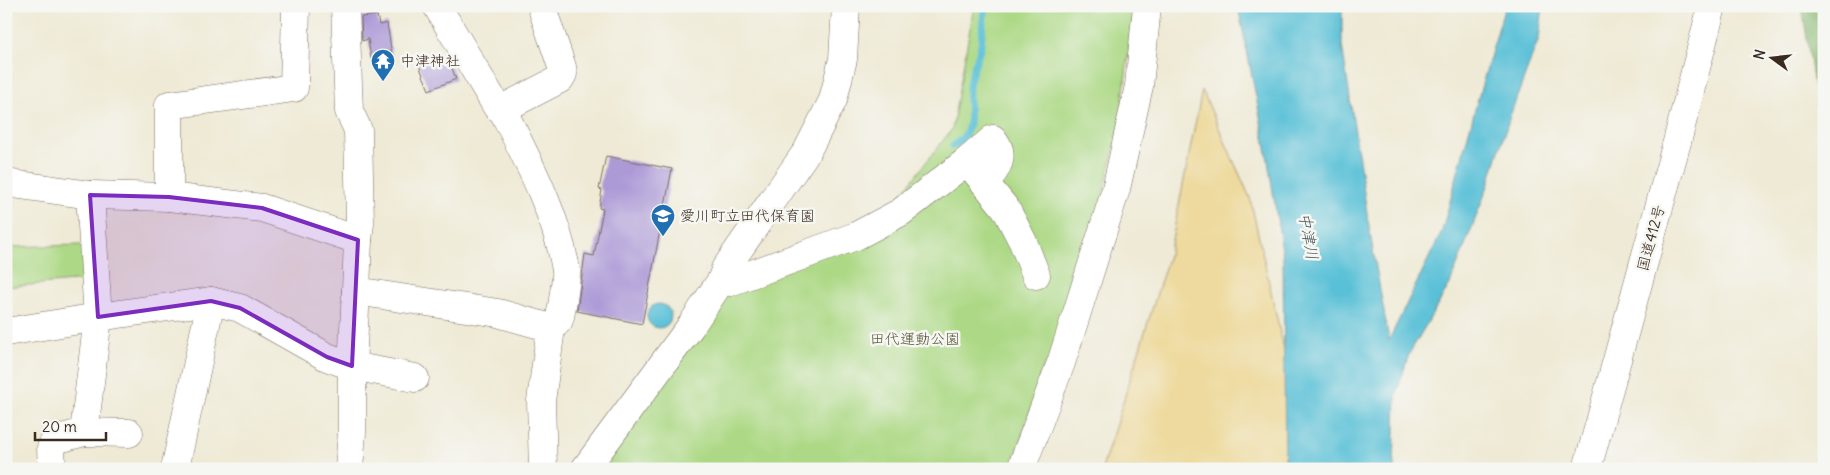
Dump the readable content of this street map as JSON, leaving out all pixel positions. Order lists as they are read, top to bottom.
{
  "streets": {
    "main road": ["国道412号"]
  },
  "water": ["中津川"],
  "parks": ["田代運動公園"],
  "places": {
    "temple": ["中津神社"],
    "school or university": ["愛川町立田代保育園"]
  },
  "scale_bar": "20 m",
  "north": "left"
}
